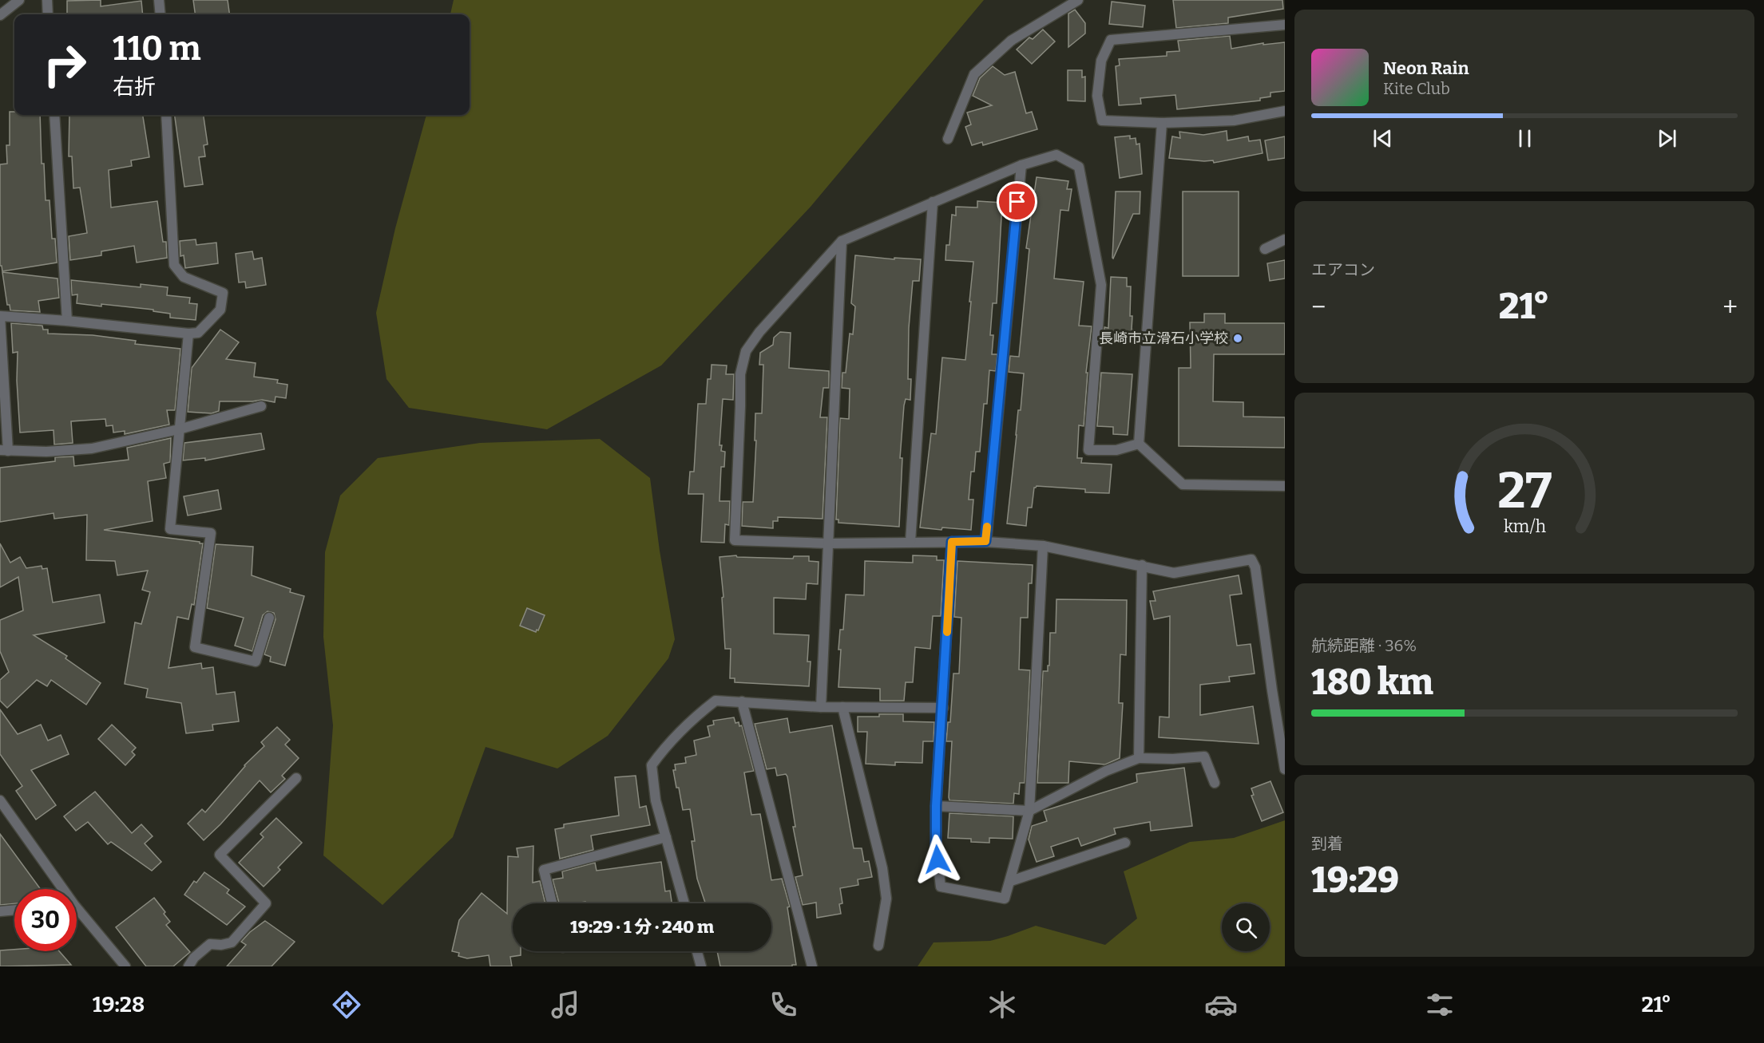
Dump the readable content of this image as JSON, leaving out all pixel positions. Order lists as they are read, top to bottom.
{
  "places": ["長崎市立滑石小学校"],
  "page": {
    "turn": ["110 m", "右折"],
    "song": ["Neon Rain", "Kite Club"],
    "tile": [
      "エアコン",
      ["航続距離 · 36%", "180 km"],
      ["到着", "19:29"]
    ],
    "heat": ["−", "21°", "+"],
    "limit": "30",
    "trip": "19:29 · 1 分 · 240 m",
    "tabs": ["19:28", "21°"],
    "gauge": ["27", "km/h"]
  }
}
